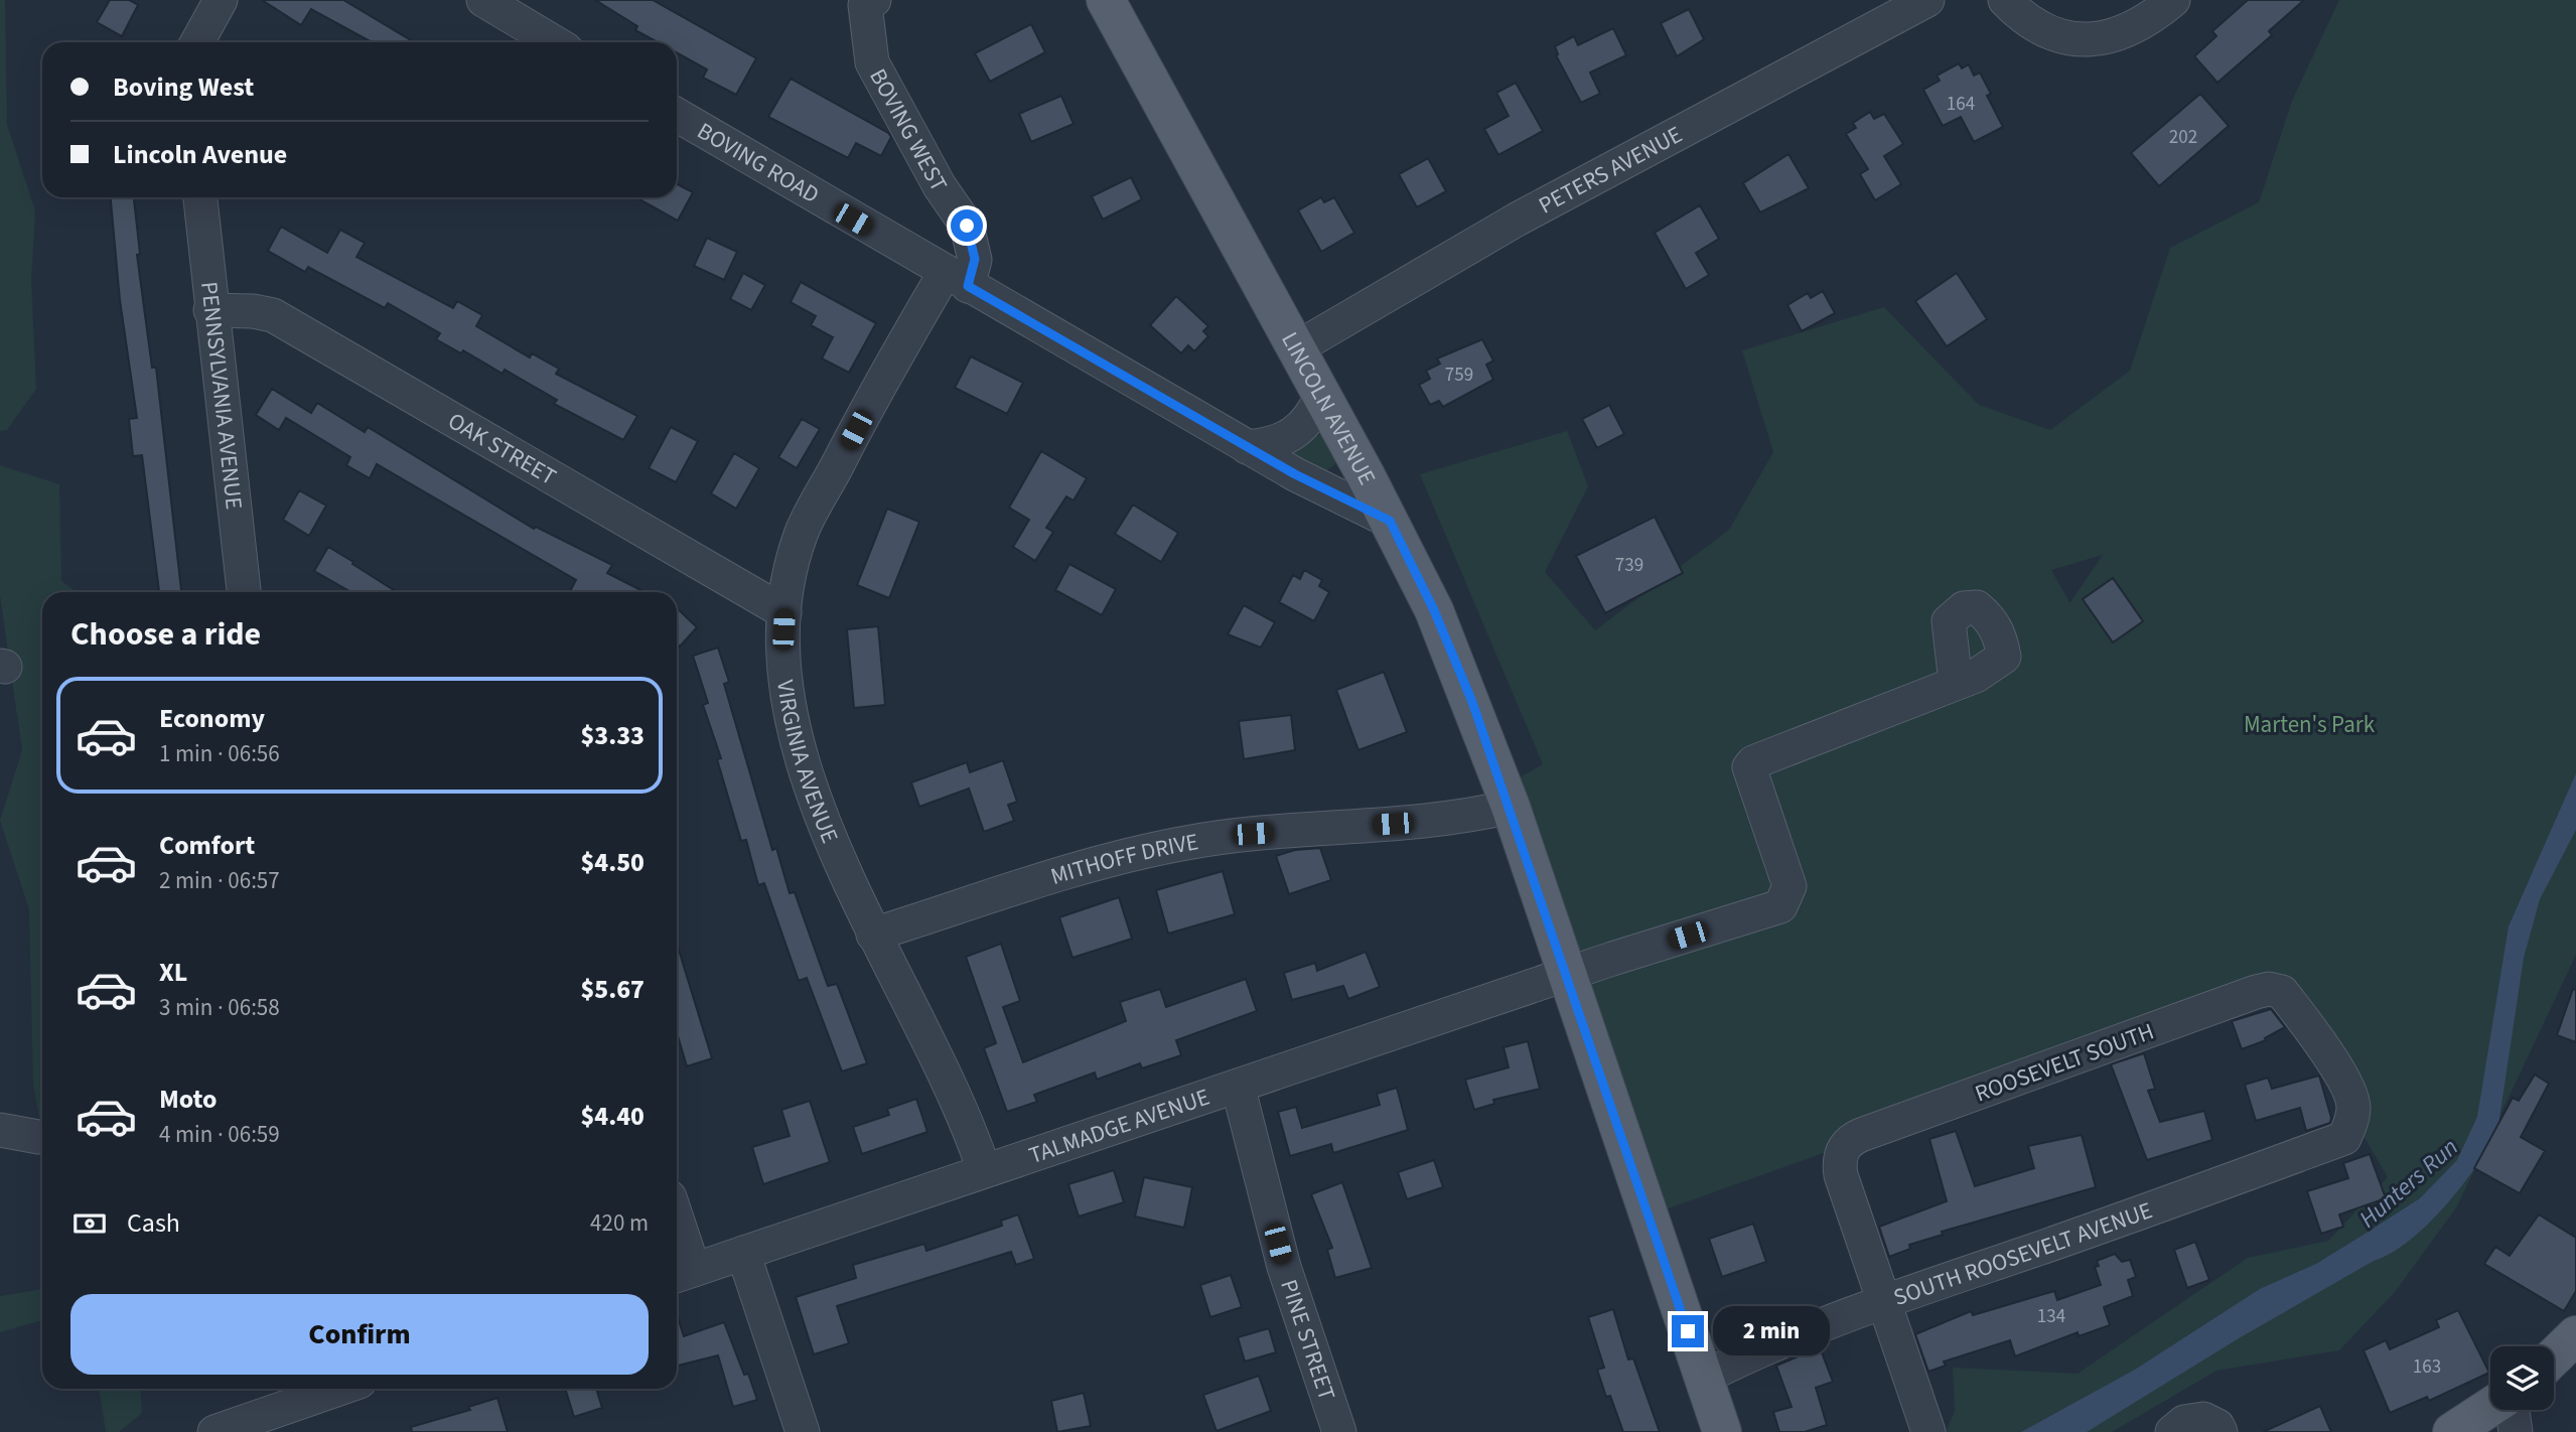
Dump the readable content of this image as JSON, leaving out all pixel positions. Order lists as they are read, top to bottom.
{
  "streets": {
    "main road": ["LINCOLN AVENUE"],
    "street": [
      "BOVING WEST",
      "BOVING ROAD",
      "PETERS AVENUE",
      "PENNSYLVANIA AVENUE",
      "OAK STREET",
      "VIRGINIA AVENUE",
      "MITHOFF DRIVE",
      "ROOSEVELT SOUTH",
      "TALMADGE AVENUE",
      "SOUTH ROOSEVELT AVENUE",
      "PINE STREET"
    ]
  },
  "crossings": [
    ["BOVING WEST", "BOVING ROAD"],
    ["BOVING WEST", "VIRGINIA AVENUE"],
    ["BOVING ROAD", "LINCOLN AVENUE"],
    ["BOVING ROAD", "VIRGINIA AVENUE"],
    ["PETERS AVENUE", "LINCOLN AVENUE"],
    ["PENNSYLVANIA AVENUE", "OAK STREET"],
    ["LINCOLN AVENUE", "MITHOFF DRIVE"],
    ["LINCOLN AVENUE", "TALMADGE AVENUE"],
    ["LINCOLN AVENUE", "SOUTH ROOSEVELT AVENUE"],
    ["OAK STREET", "VIRGINIA AVENUE"],
    ["VIRGINIA AVENUE", "MITHOFF DRIVE"],
    ["VIRGINIA AVENUE", "TALMADGE AVENUE"],
    ["ROOSEVELT SOUTH", "SOUTH ROOSEVELT AVENUE"],
    ["TALMADGE AVENUE", "PINE STREET"]
  ],
  "water": ["Hunters Run"],
  "parks": ["Marten's Park"],
  "house_numbers": [
    "164",
    "202",
    "759",
    "739",
    "134",
    "163"
  ],
  "page": {
    "banner": ["Boving West", "Lincoln Avenue"],
    "heading": "Choose a ride",
    "list": [
      {
        "name": "Economy",
        "note": "1 min · 06:56",
        "value": "$3.33"
      },
      {
        "name": "Comfort",
        "note": "2 min · 06:57",
        "value": "$4.50"
      },
      {
        "name": "XL",
        "note": "3 min · 06:58",
        "value": "$5.67"
      },
      {
        "name": "Moto",
        "note": "4 min · 06:59",
        "value": "$4.40"
      }
    ],
    "pay": ["Cash", "420 m"],
    "buttons": "Confirm",
    "bubble": "2 min"
  }
}
